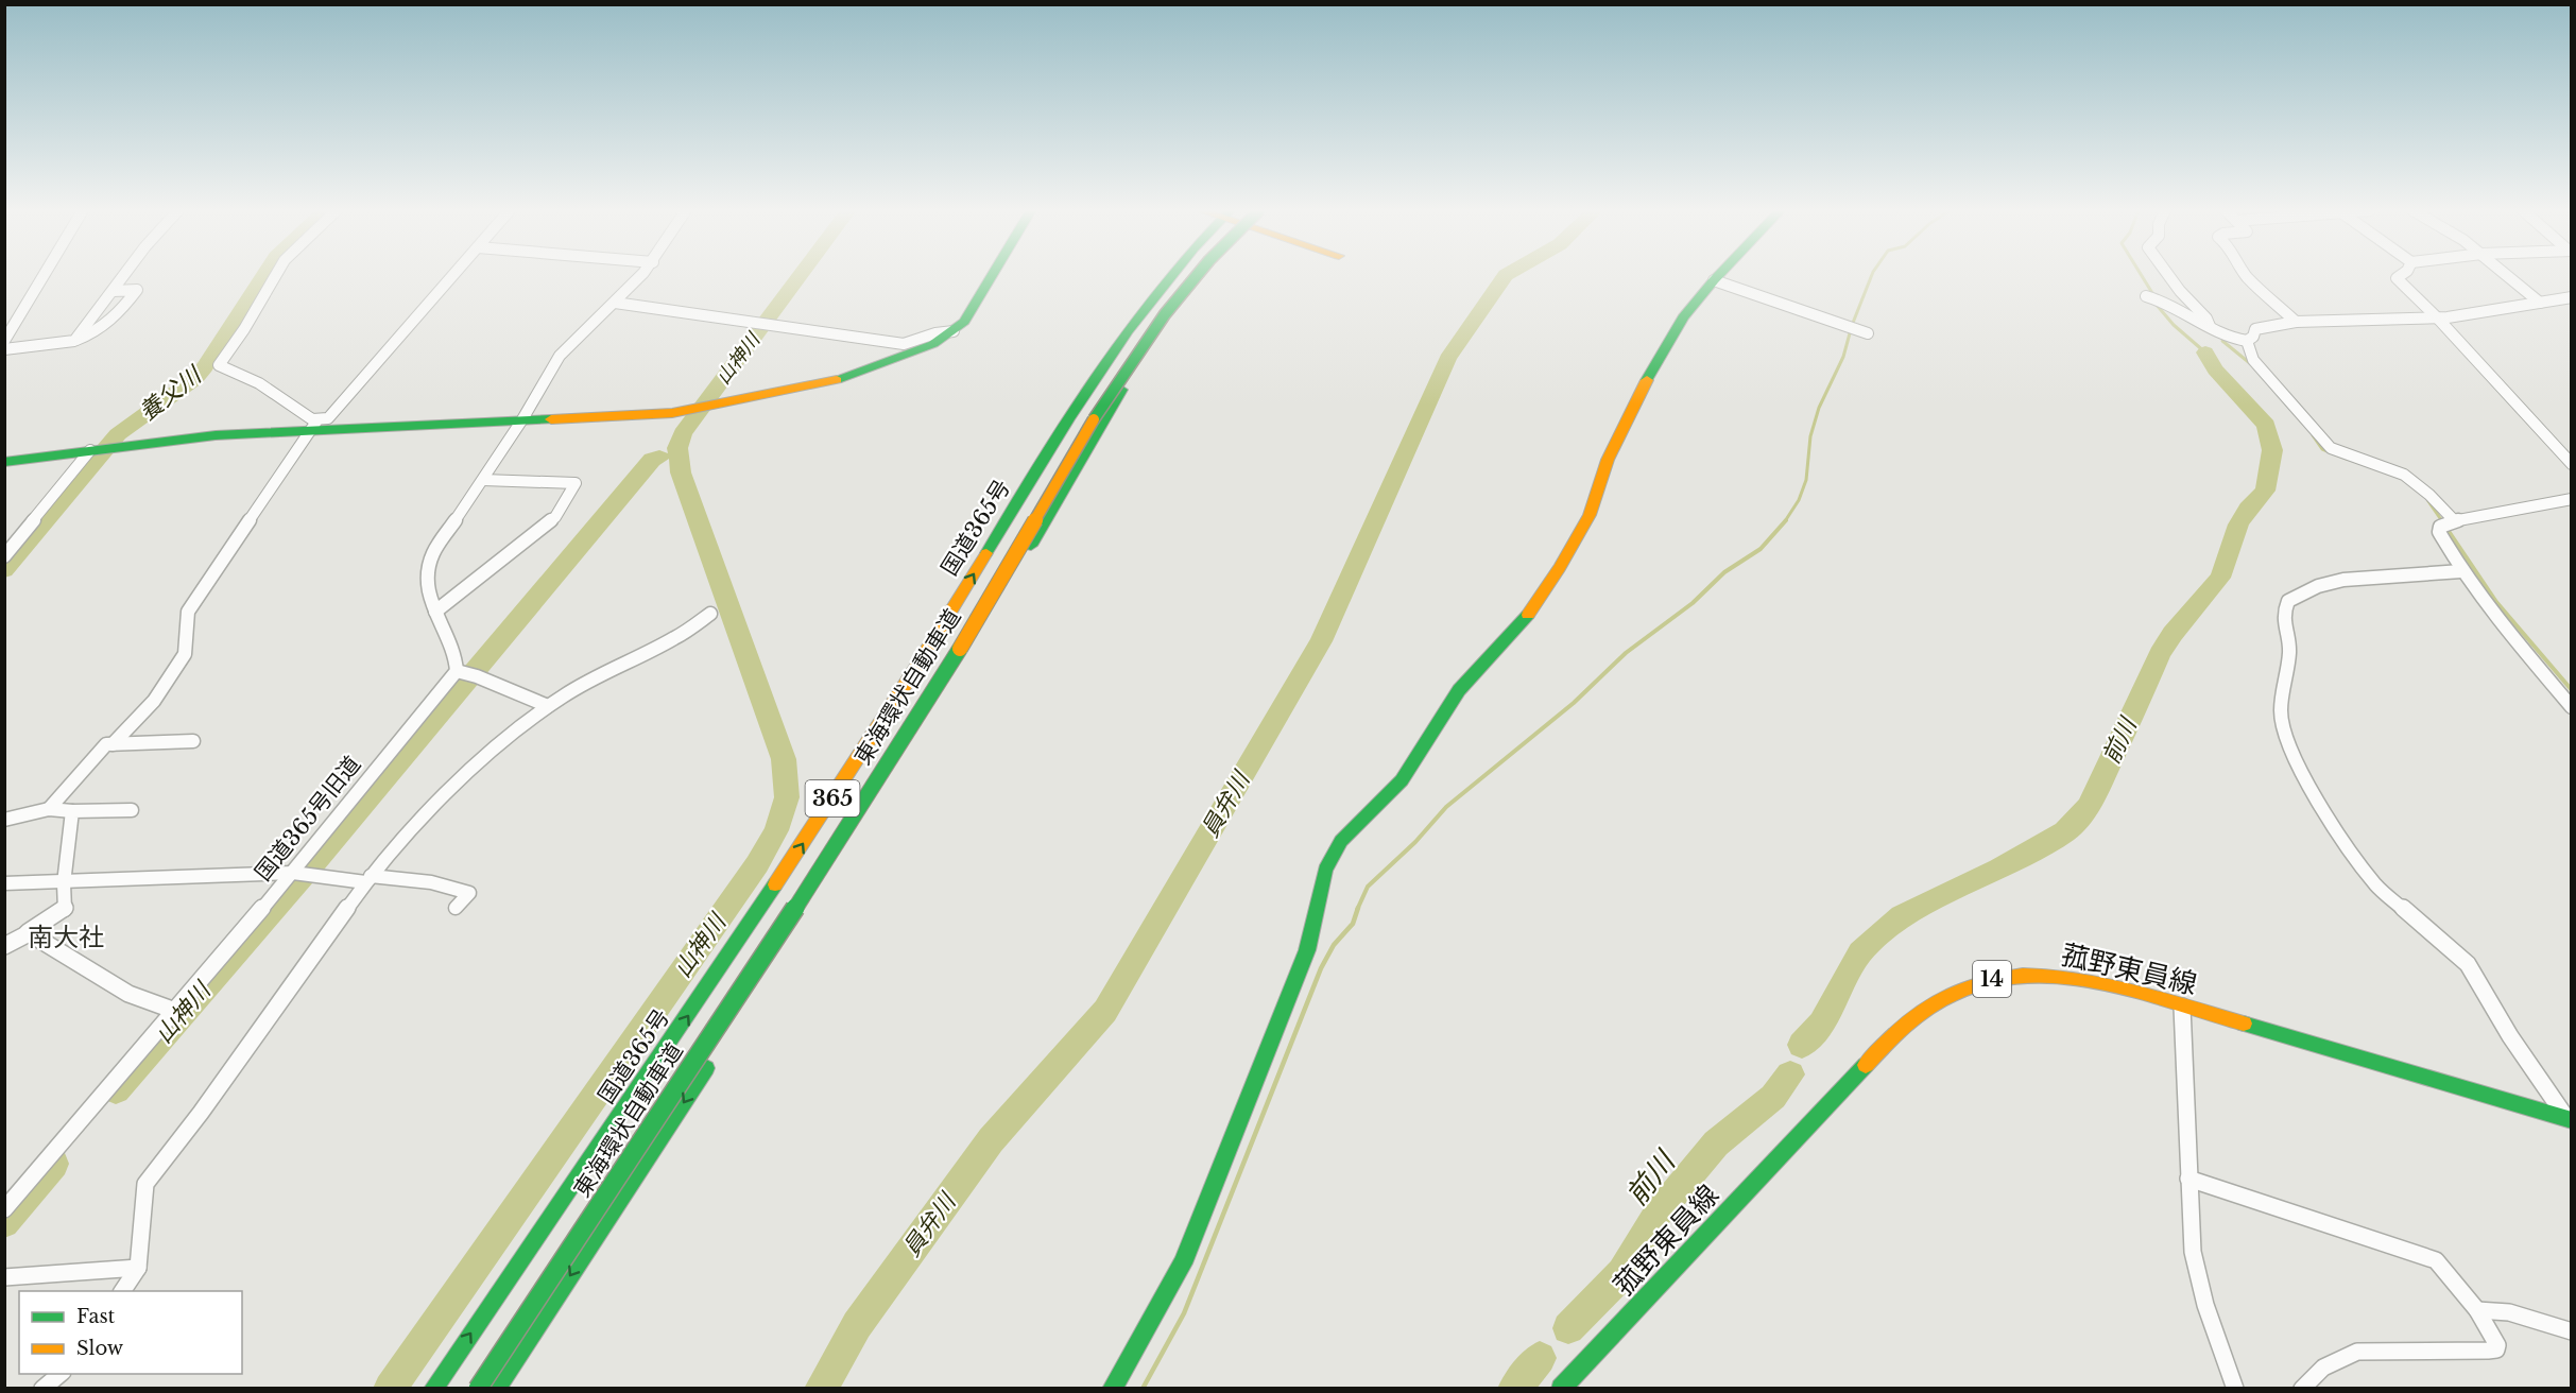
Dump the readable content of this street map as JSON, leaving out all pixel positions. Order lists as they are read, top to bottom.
{
  "streets": {
    "main road": [
      "国道365号",
      "東海環状自動車道",
      "365",
      "菰野東員線",
      "14"
    ],
    "street": ["国道365号旧道"]
  },
  "districts": ["南大社"],
  "water": [
    "山神川",
    "養父川",
    "前川",
    "員弁川"
  ],
  "legend": ["Fast", "Slow"]
}
